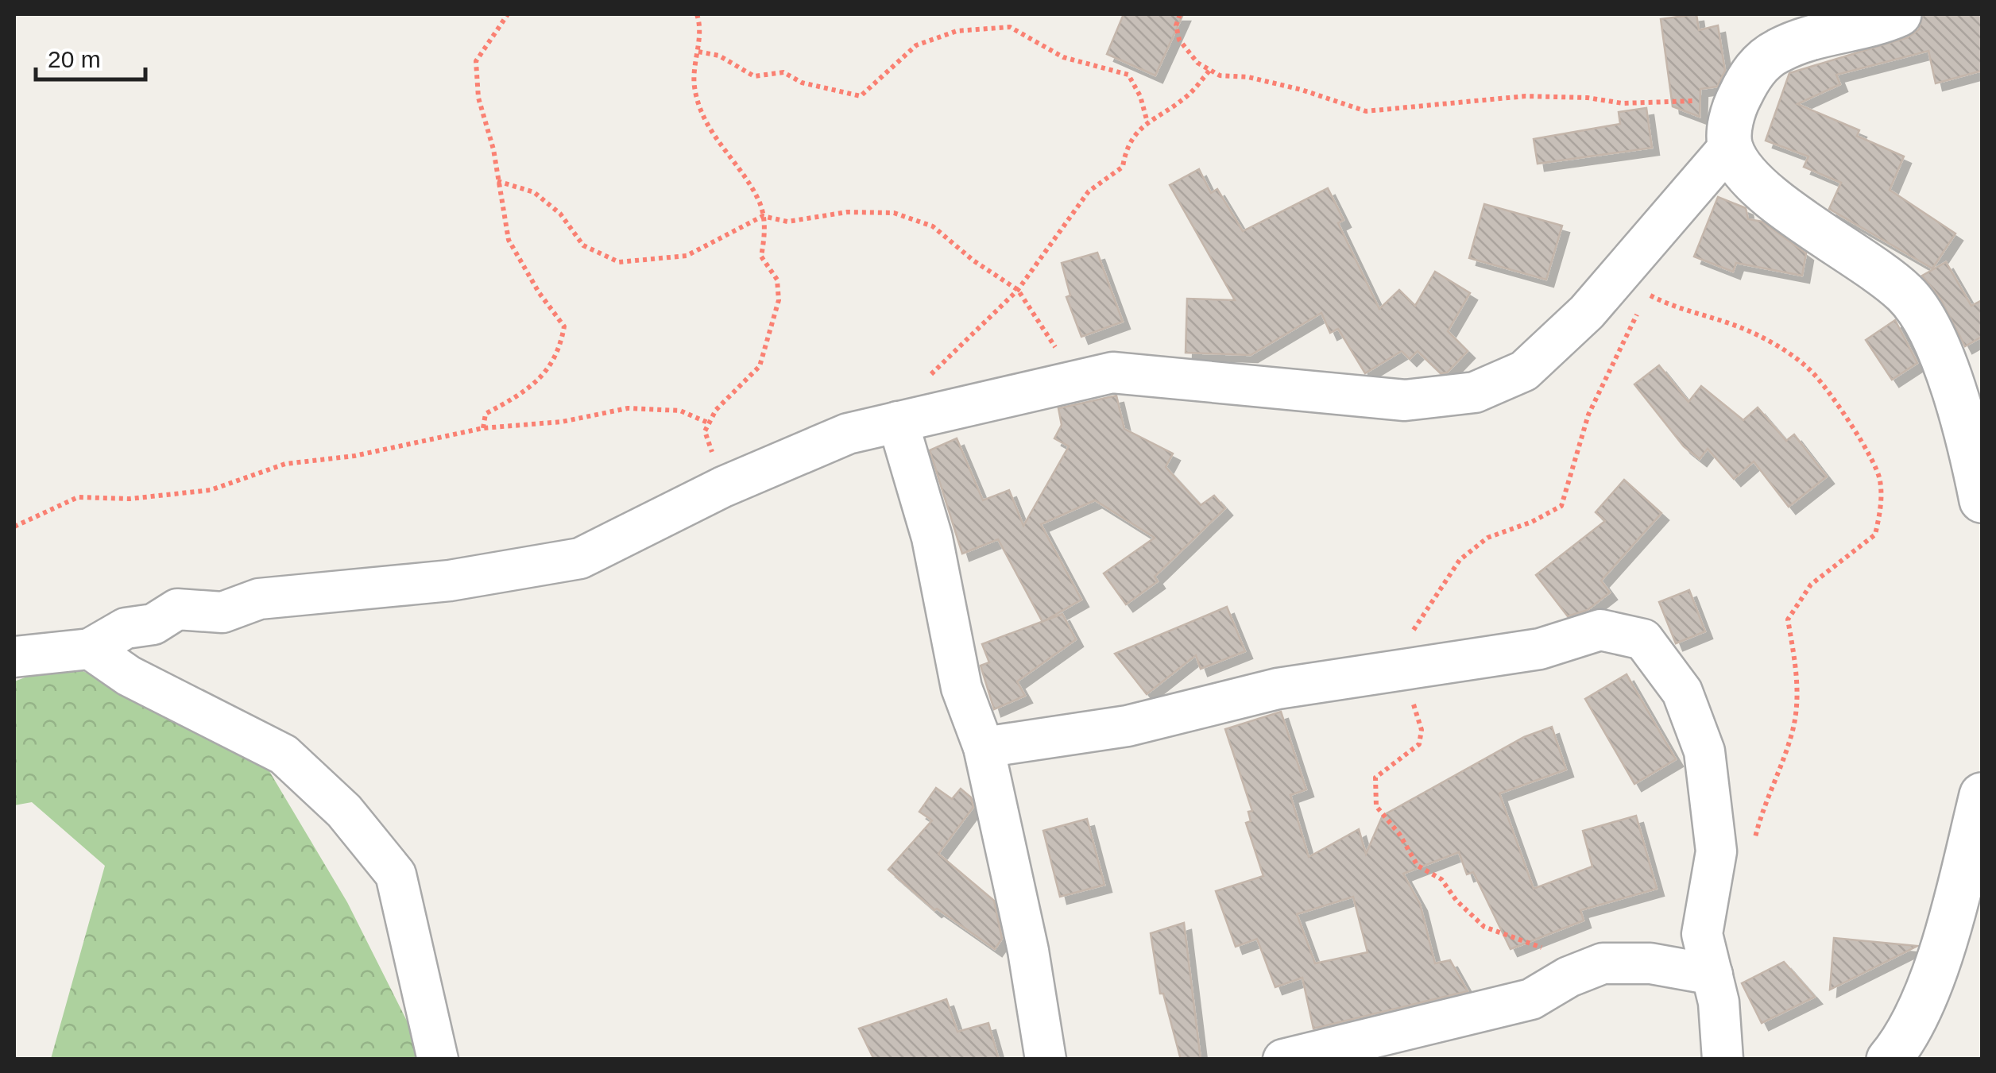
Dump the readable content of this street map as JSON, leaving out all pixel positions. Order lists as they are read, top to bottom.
{
  "scale_bar": "20 m"
}
